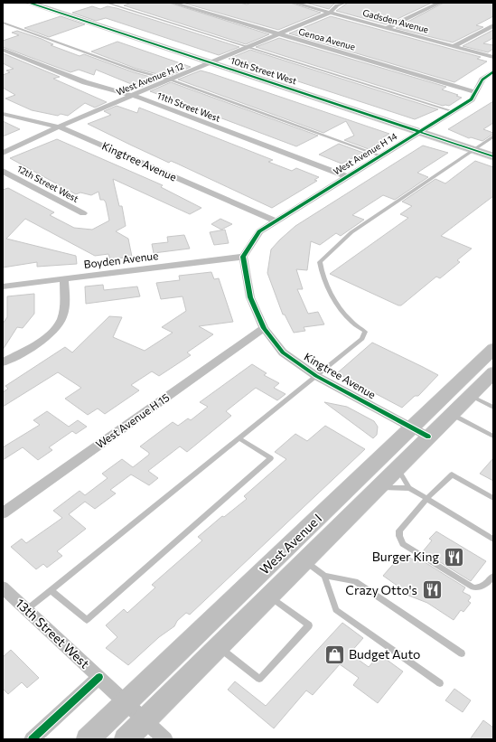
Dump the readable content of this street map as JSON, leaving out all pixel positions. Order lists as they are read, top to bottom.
{
  "streets": {
    "main road": ["10th Street West", "West Avenue I"],
    "street": [
      "Gadsden Avenue",
      "Genoa Avenue",
      "West Avenue H 12",
      "11th Street West",
      "West Avenue H 14",
      "Kingtree Avenue",
      "12th Street West",
      "Boyden Avenue",
      "West Avenue H 15",
      "13th Street West"
    ]
  },
  "crossings": [
    ["Gadsden Avenue", "West Avenue H 12"],
    ["Genoa Avenue", "West Avenue H 12"],
    ["Genoa Avenue", "West Avenue H 14"],
    ["10th Street West", "West Avenue H 12"],
    ["10th Street West", "West Avenue H 14"],
    ["West Avenue H 12", "11th Street West"],
    ["West Avenue H 12", "Kingtree Avenue"],
    ["11th Street West", "West Avenue H 14"],
    ["West Avenue H 14", "Kingtree Avenue"],
    ["Kingtree Avenue", "Boyden Avenue"],
    ["Kingtree Avenue", "West Avenue H 15"],
    ["Kingtree Avenue", "West Avenue I"],
    ["West Avenue I", "13th Street West"]
  ],
  "places": {
    "restaurant": ["Burger King", "Crazy Otto's"],
    "shop": ["Budget Auto"]
  }
}
